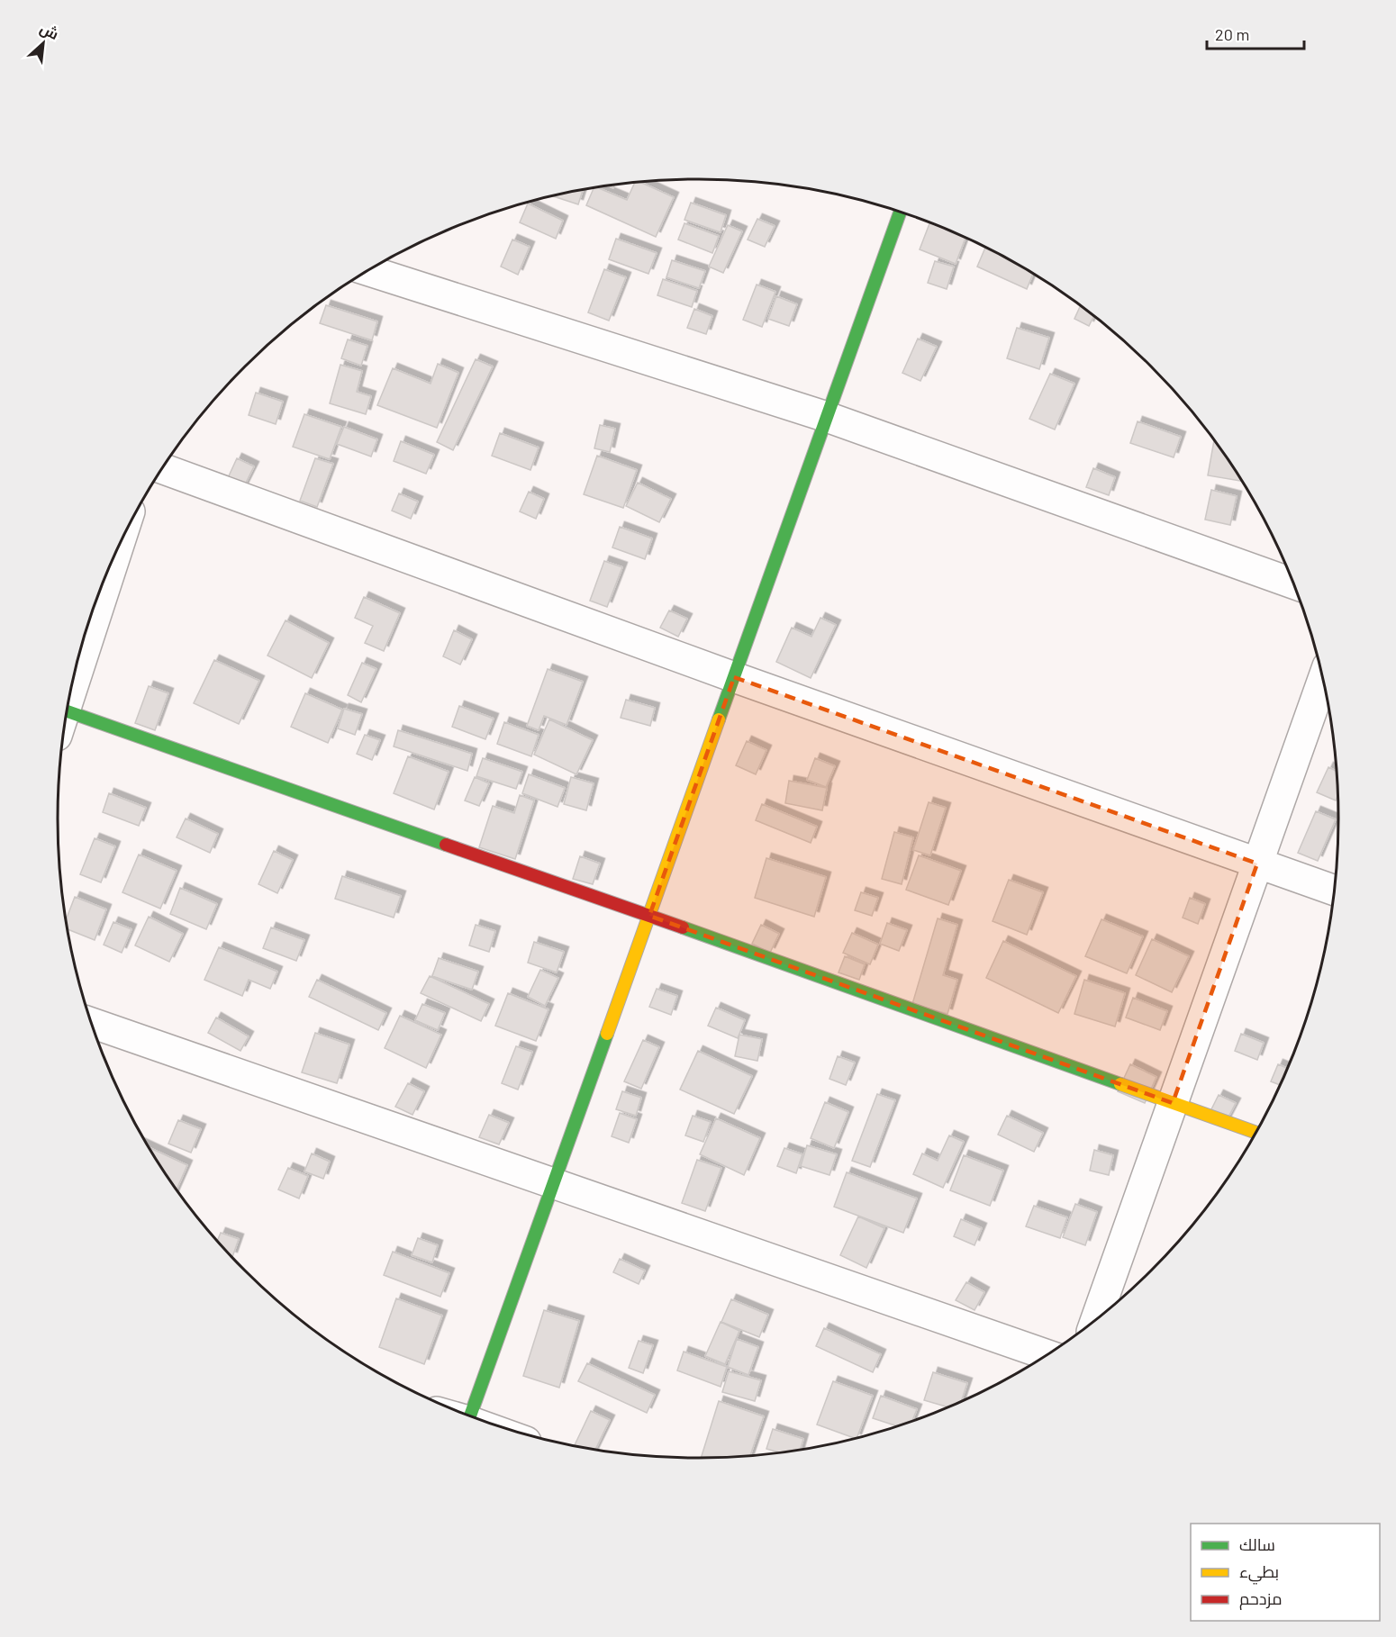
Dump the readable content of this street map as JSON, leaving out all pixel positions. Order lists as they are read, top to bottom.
{
  "legend": ["سالك", "بطيء", "مزدحم"],
  "scale_bar": "20 m",
  "north": "top right"
}
